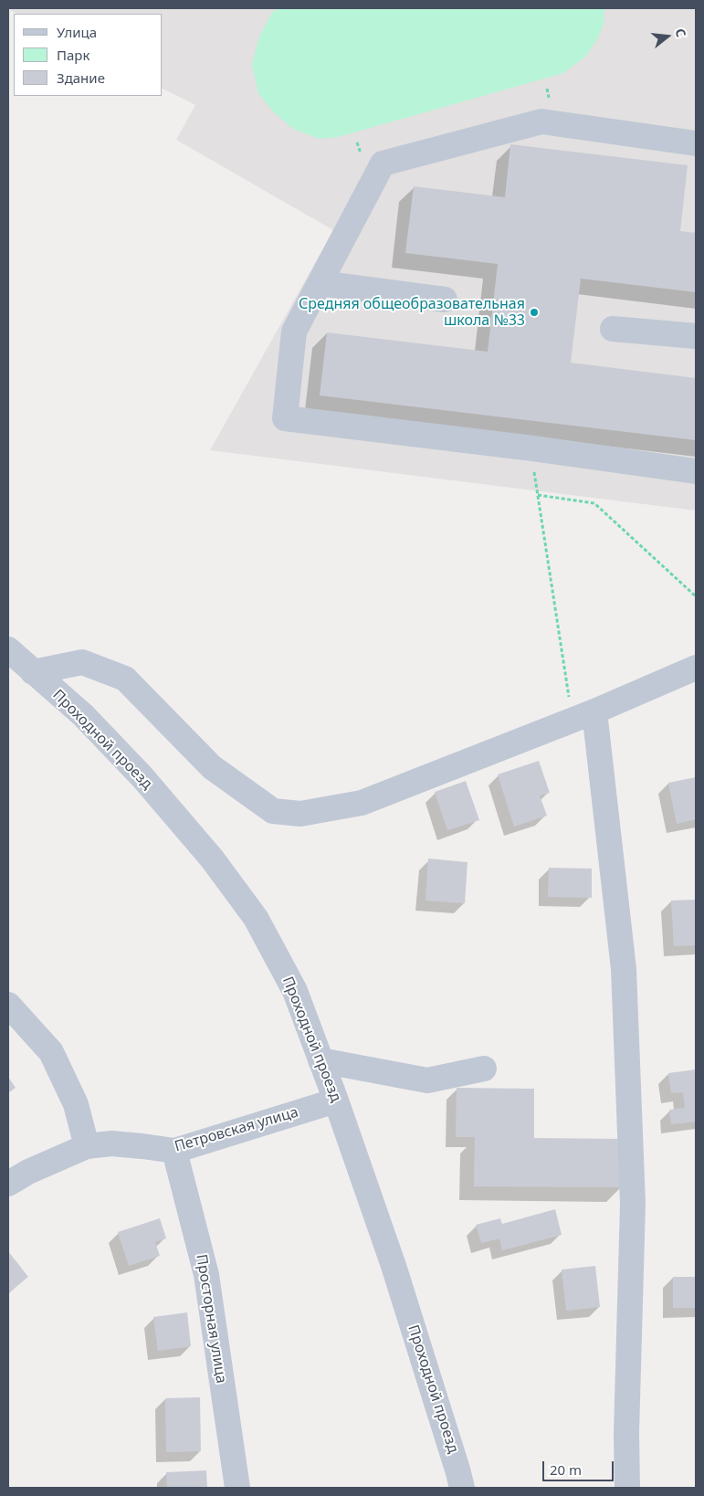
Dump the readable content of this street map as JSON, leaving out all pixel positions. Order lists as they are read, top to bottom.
{
  "streets": {
    "street": ["Проходной проезд", "Петровская улица", "Просторная улица"]
  },
  "crossings": [
    ["Проходной проезд", "Петровская улица"],
    ["Петровская улица", "Просторная улица"]
  ],
  "places": ["Средняя общеобразовательная школа №33"],
  "legend": ["Улица", "Парк", "Здание"],
  "scale_bar": "20 m",
  "north": "right"
}
